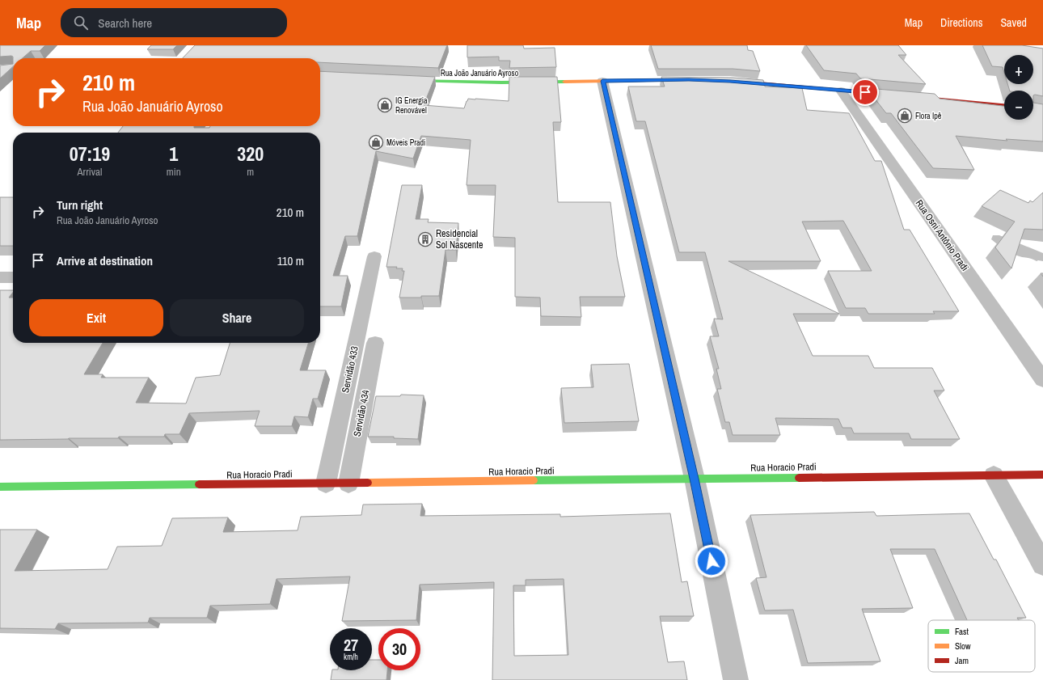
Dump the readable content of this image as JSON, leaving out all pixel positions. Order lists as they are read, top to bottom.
{
  "streets": {
    "street": [
      "Rua João Januário Ayroso",
      "Rua Osni Antônio Pradi",
      "Servidão 433",
      "Servidão 434",
      "Rua Horacio Pradi"
    ]
  },
  "crossings": [
    ["Servidão 433", "Rua Horacio Pradi"],
    ["Servidão 434", "Rua Horacio Pradi"]
  ],
  "places": {
    "shop": ["IG Energia Renovável", "Flora Ipê", "Móveis Pradi"],
    "building": ["Residencial Sol Nascente"]
  },
  "legend": ["Fast", "Slow", "Jam"],
  "page": {
    "header": "Map",
    "search": "Search here",
    "nav": ["Map", "Directions", "Saved"],
    "map_buttons": ["+", "−"],
    "turn": ["210 m", "Rua João Januário Ayroso"],
    "eta": [
      "07:19",
      "Arrival",
      "1",
      "min",
      "320",
      "m"
    ],
    "list": [
      {
        "name": "Turn right",
        "note": "Rua João Januário Ayroso",
        "value": "210 m"
      },
      {
        "name": "Arrive at destination",
        "value": "110 m"
      }
    ],
    "buttons": ["Exit", "Share"],
    "speed": "27 km/h",
    "limit": "30"
  }
}
